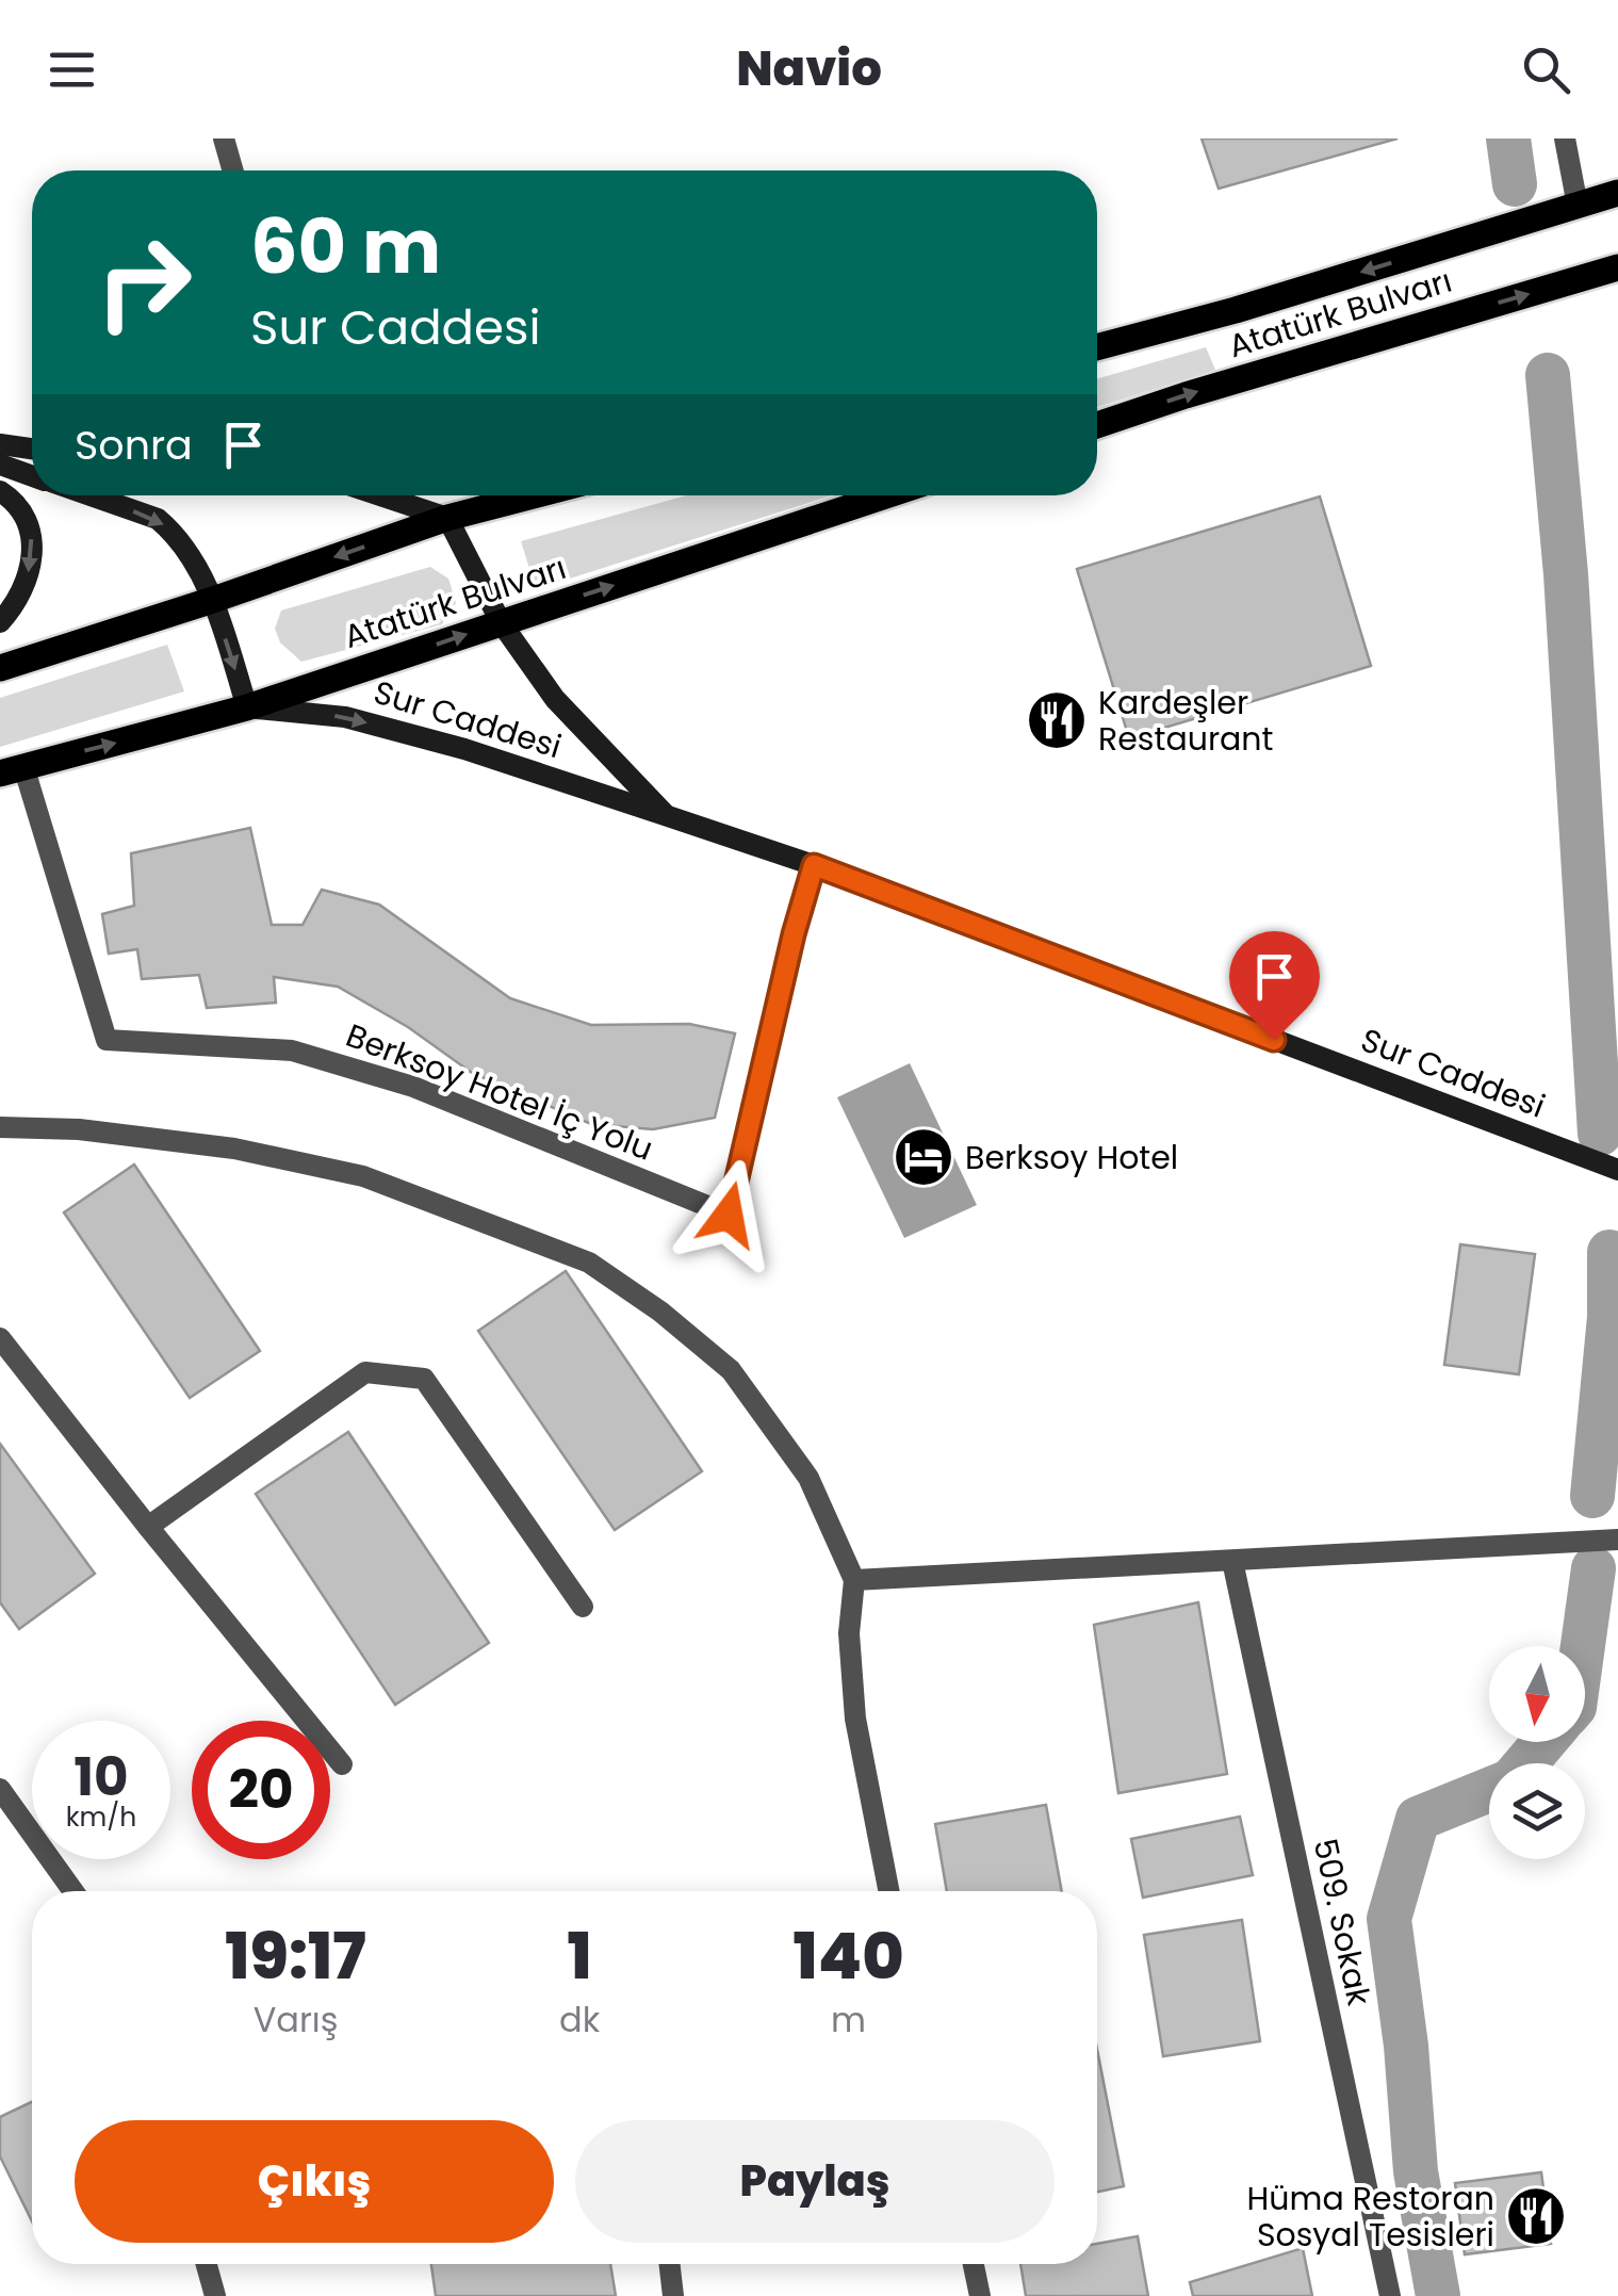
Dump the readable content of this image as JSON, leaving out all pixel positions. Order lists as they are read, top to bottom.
{
  "streets": {
    "main road": ["Atatürk Bulvarı", "Sur Caddesi"],
    "street": ["Berksoy Hotel İç Yolu", "509. Sokak"]
  },
  "crossings": [
    ["Atatürk Bulvarı", "Sur Caddesi"],
    ["Atatürk Bulvarı", "Berksoy Hotel İç Yolu"],
    ["Sur Caddesi", "Berksoy Hotel İç Yolu"]
  ],
  "places": {
    "restaurant": ["Kardeşler Restaurant", "Hüma Restoran Sosyal Tesisleri"],
    "hotel": ["Berksoy Hotel"]
  },
  "north": "bottom",
  "page": {
    "header": "Navio",
    "turn": ["60 m", "Sur Caddesi"],
    "then": "Sonra",
    "speed": "10 km/h",
    "limit": "20",
    "eta": [
      "19:17",
      "Varış",
      "1",
      "dk",
      "140",
      "m"
    ],
    "buttons": ["Çıkış", "Paylaş"]
  }
}
